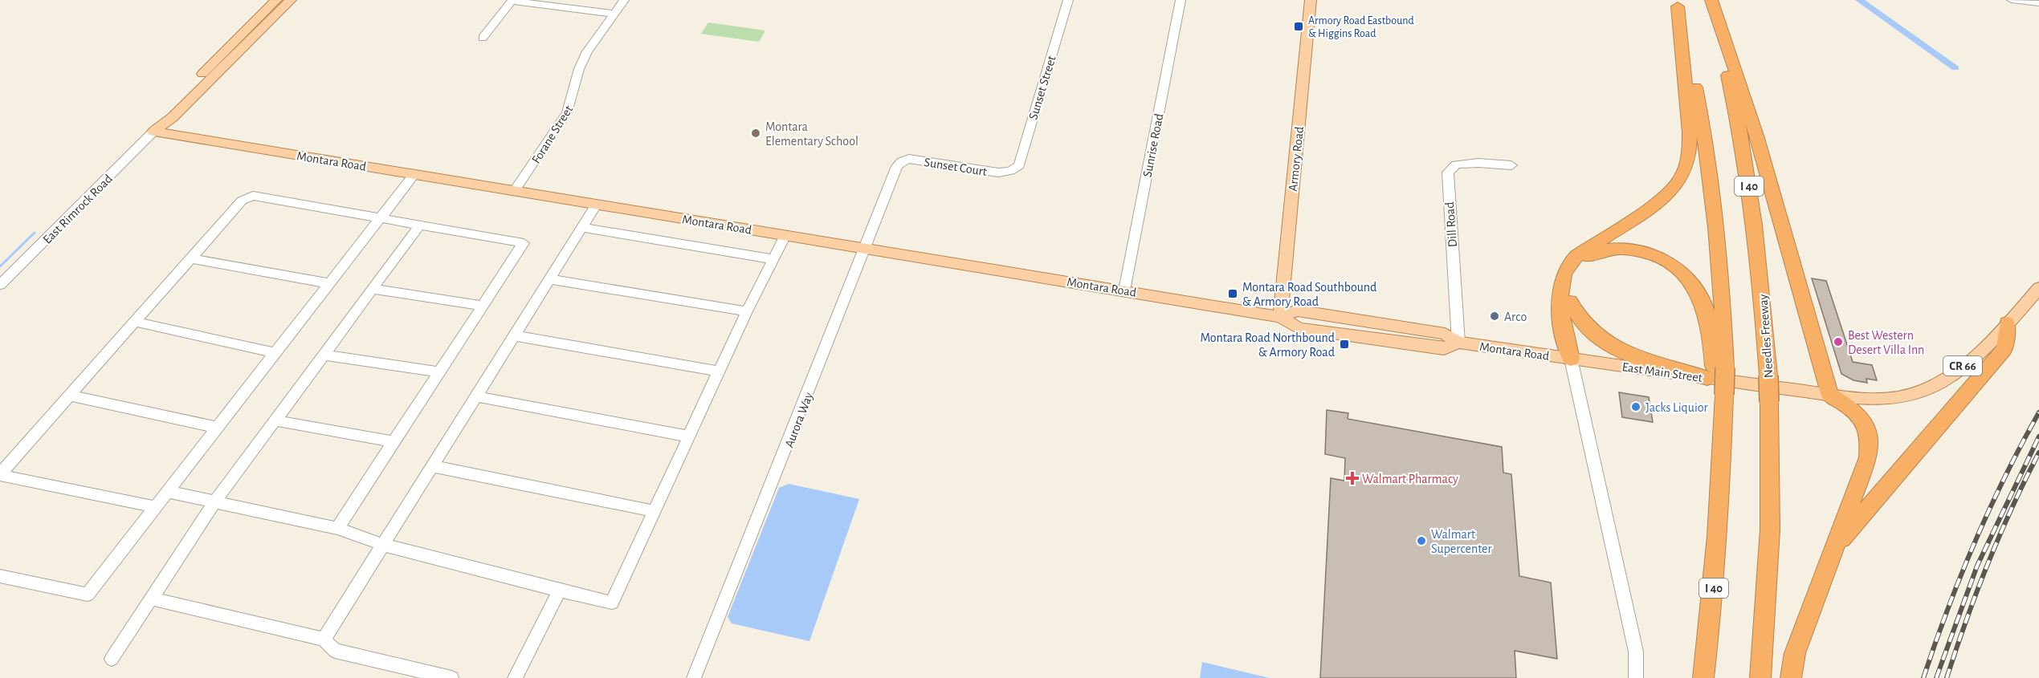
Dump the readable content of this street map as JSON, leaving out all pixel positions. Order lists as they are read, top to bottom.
{
  "streets": {
    "highway": ["I 40", "Needles Freeway"],
    "main road": [
      "Armory Road",
      "Montara Road",
      "East Rimrock Road",
      "CR 66",
      "East Main Street"
    ],
    "street": [
      "Sunset Street",
      "Forane Street",
      "Sunrise Road",
      "Sunset Court",
      "Dill Road",
      "Aurora Way"
    ]
  },
  "crossings": [
    ["Sunset Street", "Sunset Court"],
    ["Forane Street", "Montara Road"],
    ["Sunrise Road", "Montara Road"],
    ["Armory Road", "Montara Road"],
    ["Montara Road", "East Rimrock Road"],
    ["Montara Road", "Dill Road"],
    ["Montara Road", "East Main Street"],
    ["Montara Road", "Aurora Way"],
    ["Sunset Court", "Aurora Way"],
    ["I 40", "East Main Street"]
  ],
  "places": {
    "transit": ["Armory Road Eastbound & Higgins Road", "Montara Road Southbound & Armory Road", "Montara Road Northbound & Armory Road"],
    "other": [
      "Montara Elementary School",
      "Arco",
      "Best Western Desert Villa Inn",
      "Jacks Liquior",
      "Walmart Supercenter"
    ],
    "health": ["Walmart Pharmacy"]
  }
}
